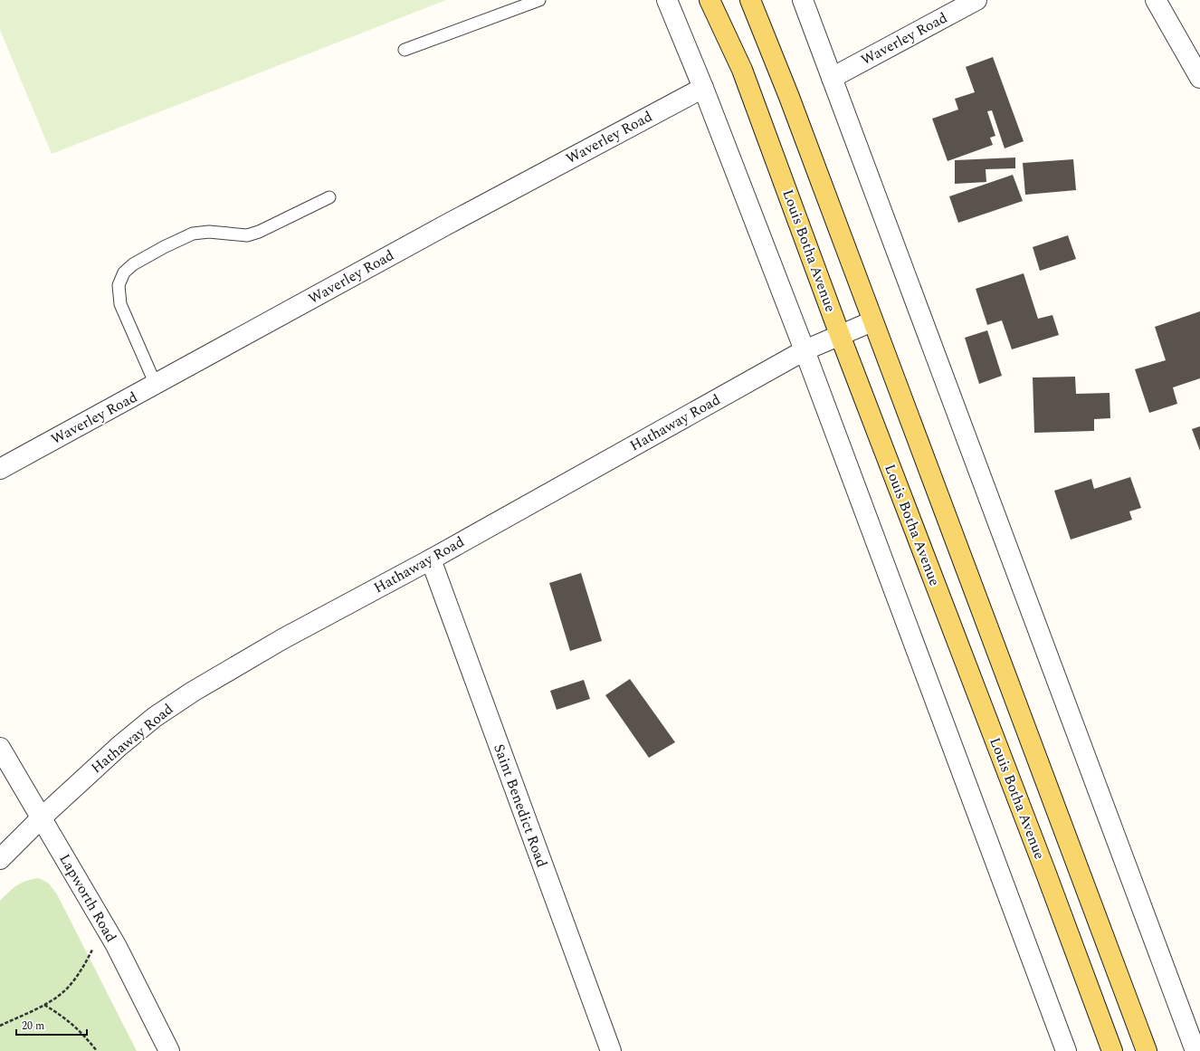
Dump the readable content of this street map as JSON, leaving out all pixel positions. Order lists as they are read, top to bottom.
{
  "streets": {
    "main road": ["Louis Botha Avenue"],
    "street": [
      "Waverley Road",
      "Hathaway Road",
      "Saint Benedict Road",
      "Lapworth Road"
    ]
  },
  "crossings": [
    ["Louis Botha Avenue", "Hathaway Road"],
    ["Hathaway Road", "Saint Benedict Road"],
    ["Hathaway Road", "Lapworth Road"]
  ],
  "scale_bar": "20 m"
}
